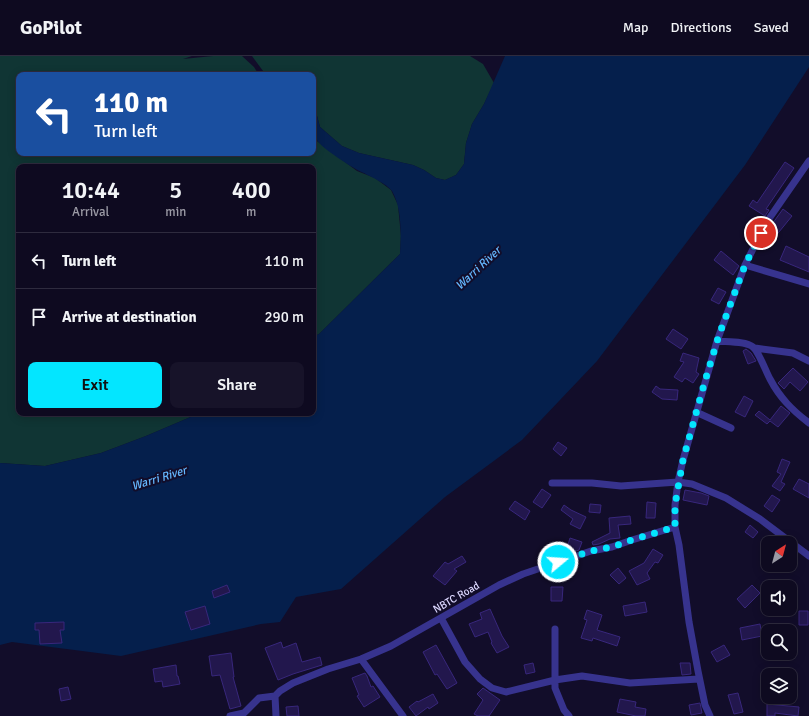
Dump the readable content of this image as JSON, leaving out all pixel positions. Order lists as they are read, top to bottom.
{
  "streets": {
    "street": ["NBTC Road"]
  },
  "water": ["Warri River"],
  "north": "top right",
  "page": {
    "header": "GoPilot",
    "nav": ["Map", "Directions", "Saved"],
    "turn": ["110 m", "Turn left"],
    "eta": [
      "10:44",
      "Arrival",
      "5",
      "min",
      "400",
      "m"
    ],
    "list": [
      {
        "name": "Turn left",
        "value": "110 m"
      },
      {
        "name": "Arrive at destination",
        "value": "290 m"
      }
    ],
    "buttons": ["Exit", "Share"]
  }
}
